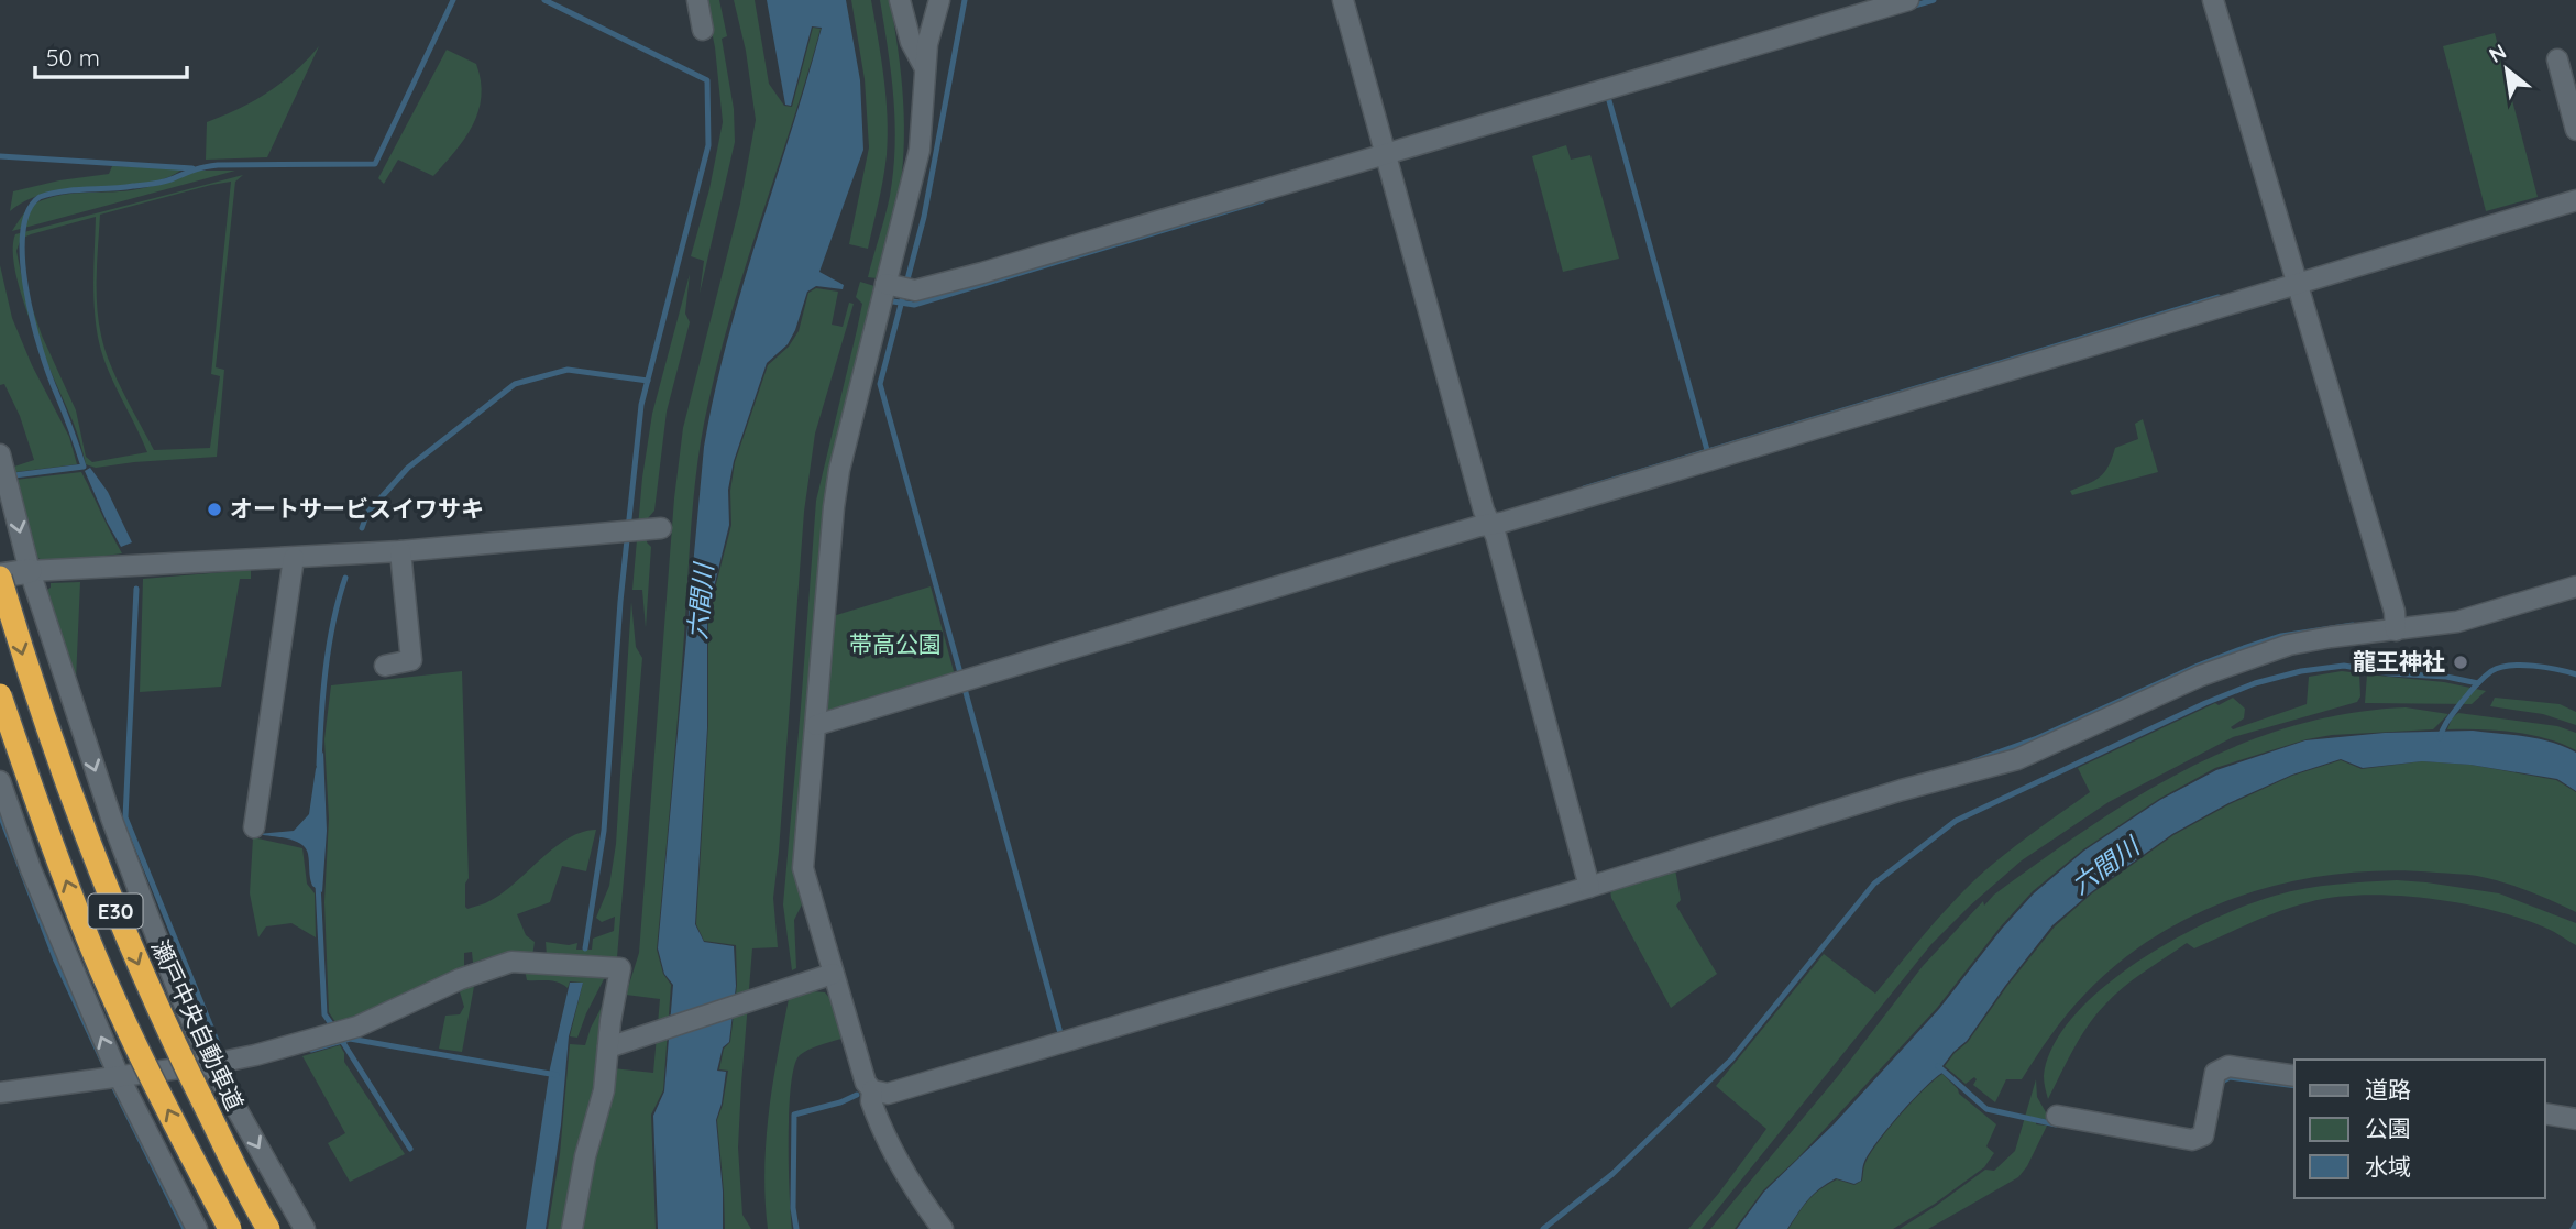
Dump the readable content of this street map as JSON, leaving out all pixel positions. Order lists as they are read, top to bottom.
{
  "streets": {
    "highway": ["E30", "瀬戸中央自動車道"]
  },
  "water": ["六間川"],
  "parks": ["帯高公園"],
  "places": ["オートサービスイワサキ", "龍王神社"],
  "legend": ["道路", "公園", "水域"],
  "scale_bar": "50 m",
  "north": "top left"
}
